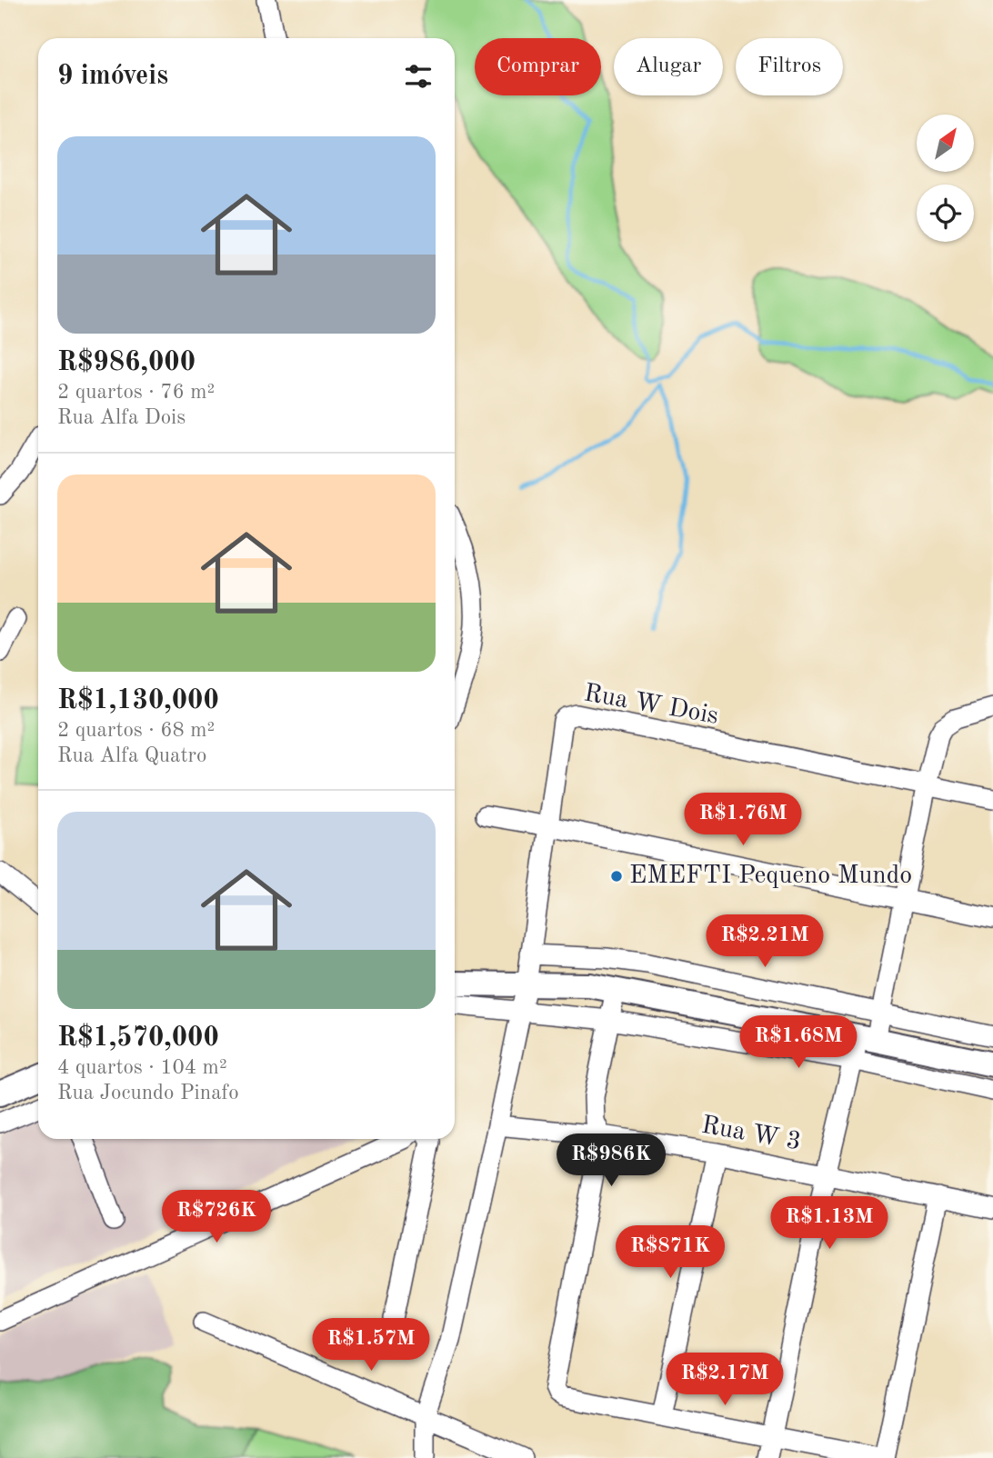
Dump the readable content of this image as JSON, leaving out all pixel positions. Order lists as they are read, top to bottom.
{
  "streets": {
    "street": ["Rua W Dois", "Rua W 3"]
  },
  "crossings": [
    ["Rua W Dois", "Rua W 3"]
  ],
  "places": ["EMEFTI Pequeno Mundo"],
  "north": "top right",
  "page": {
    "chip": ["Comprar", "Alugar", "Filtros"],
    "heading": "9 imóveis",
    "list": [
      {
        "name": "R$986,000",
        "note": "2 quartos · 76 m² · Rua Alfa Dois"
      },
      {
        "name": "R$1,130,000",
        "note": "2 quartos · 68 m² · Rua Alfa Quatro"
      },
      {
        "name": "R$1,570,000",
        "note": "4 quartos · 104 m² · Rua Jocundo Pinafo"
      }
    ],
    "price": [
      "R$1.76M",
      "R$2.21M",
      "R$1.68M",
      "R$986K",
      "R$726K",
      "R$1.13M",
      "R$871K",
      "R$1.57M",
      "R$2.17M"
    ]
  }
}
